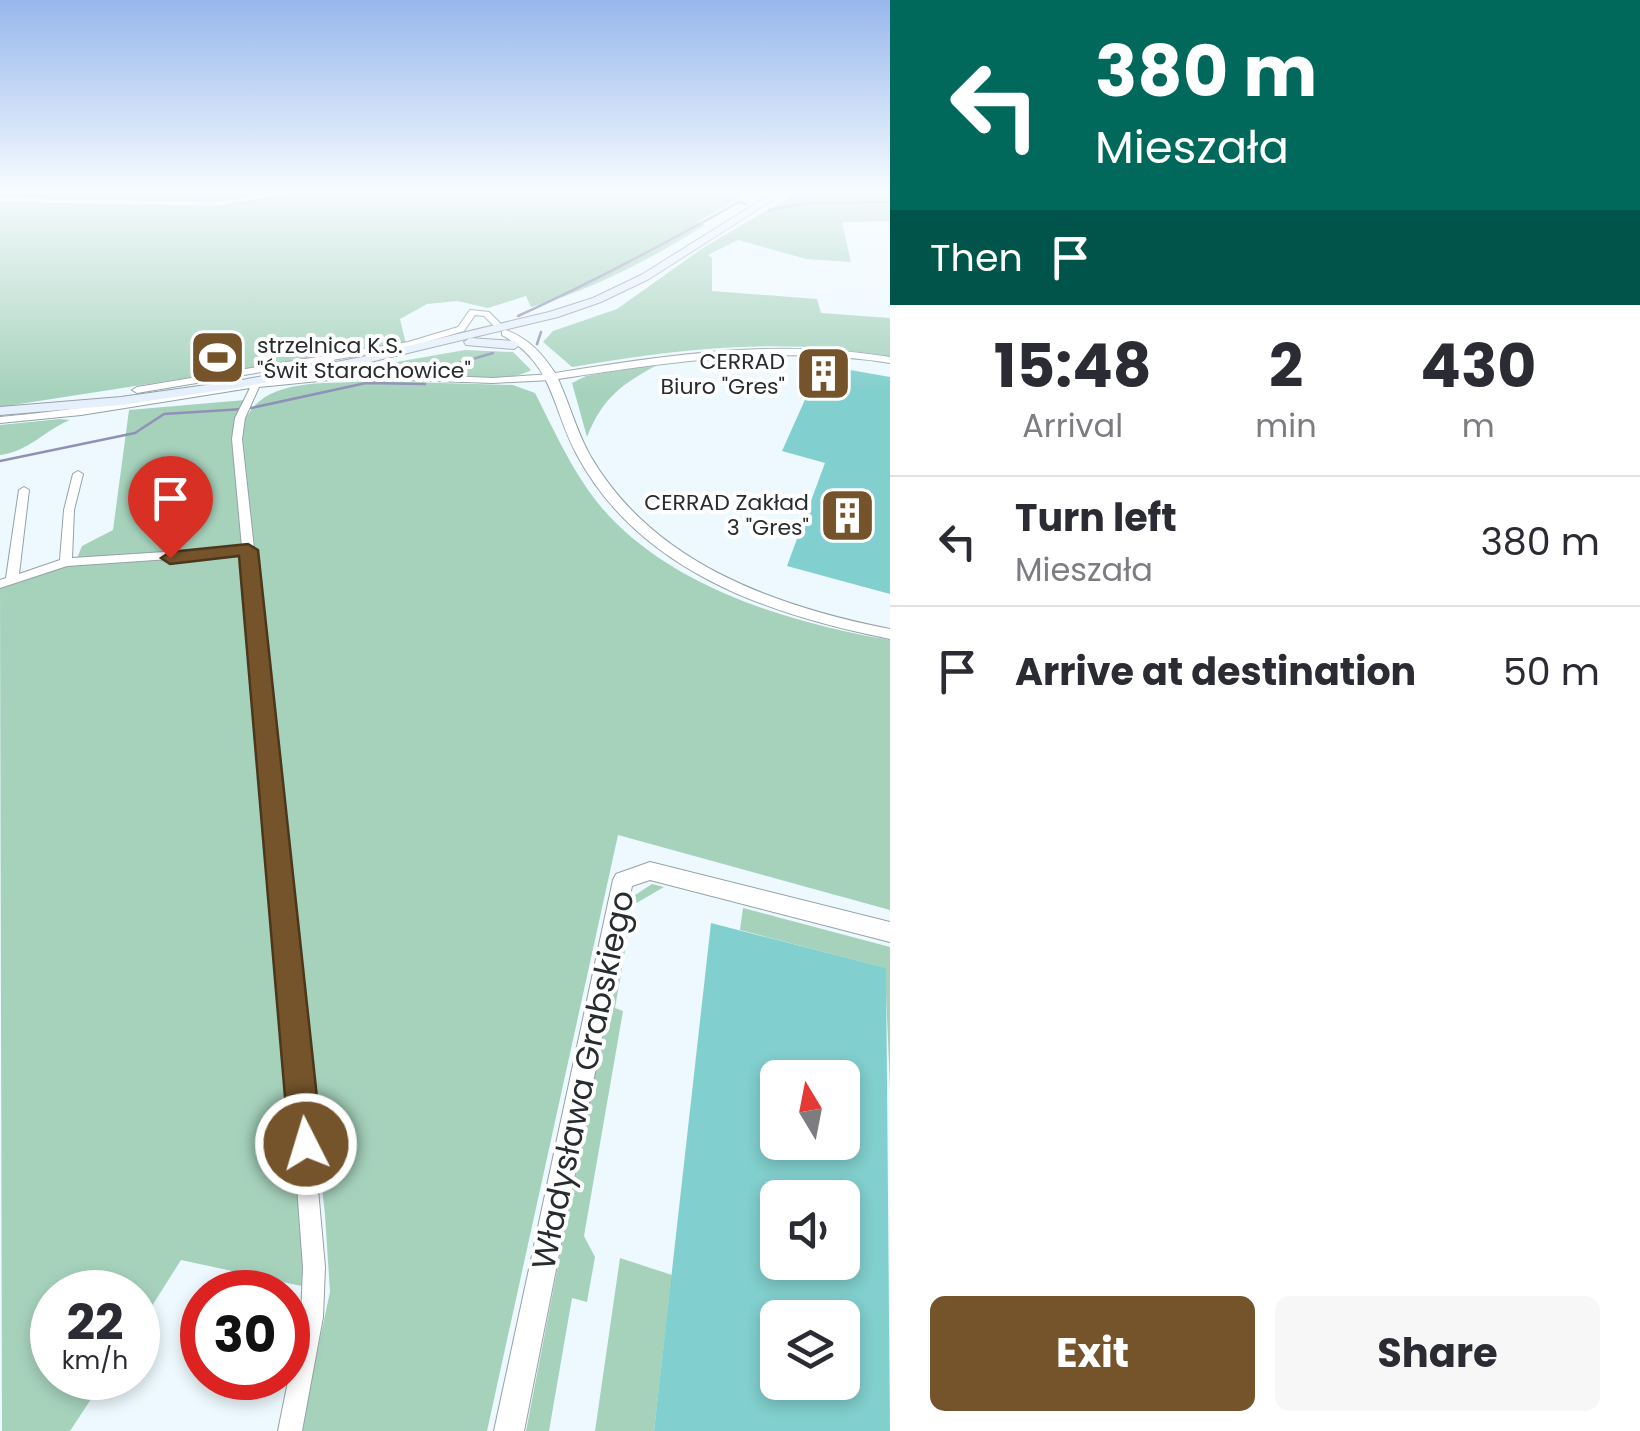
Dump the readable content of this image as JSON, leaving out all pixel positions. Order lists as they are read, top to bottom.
{
  "streets": {
    "street": ["Władysława Grabskiego"]
  },
  "places": {
    "sports": ["strzelnica K.S. \"Świt Starachowice\""],
    "building": ["CERRAD Biuro \"Gres\"", "CERRAD Zakład 3 \"Gres\""]
  },
  "north": "top",
  "page": {
    "turn": ["380 m", "Mieszała"],
    "then": "Then",
    "eta": [
      "15:48",
      "Arrival",
      "2",
      "min",
      "430",
      "m"
    ],
    "list": [
      {
        "name": "Turn left",
        "note": "Mieszała",
        "value": "380 m"
      },
      {
        "name": "Arrive at destination",
        "value": "50 m"
      }
    ],
    "speed": "22 km/h",
    "limit": "30",
    "buttons": ["Exit", "Share"]
  }
}
